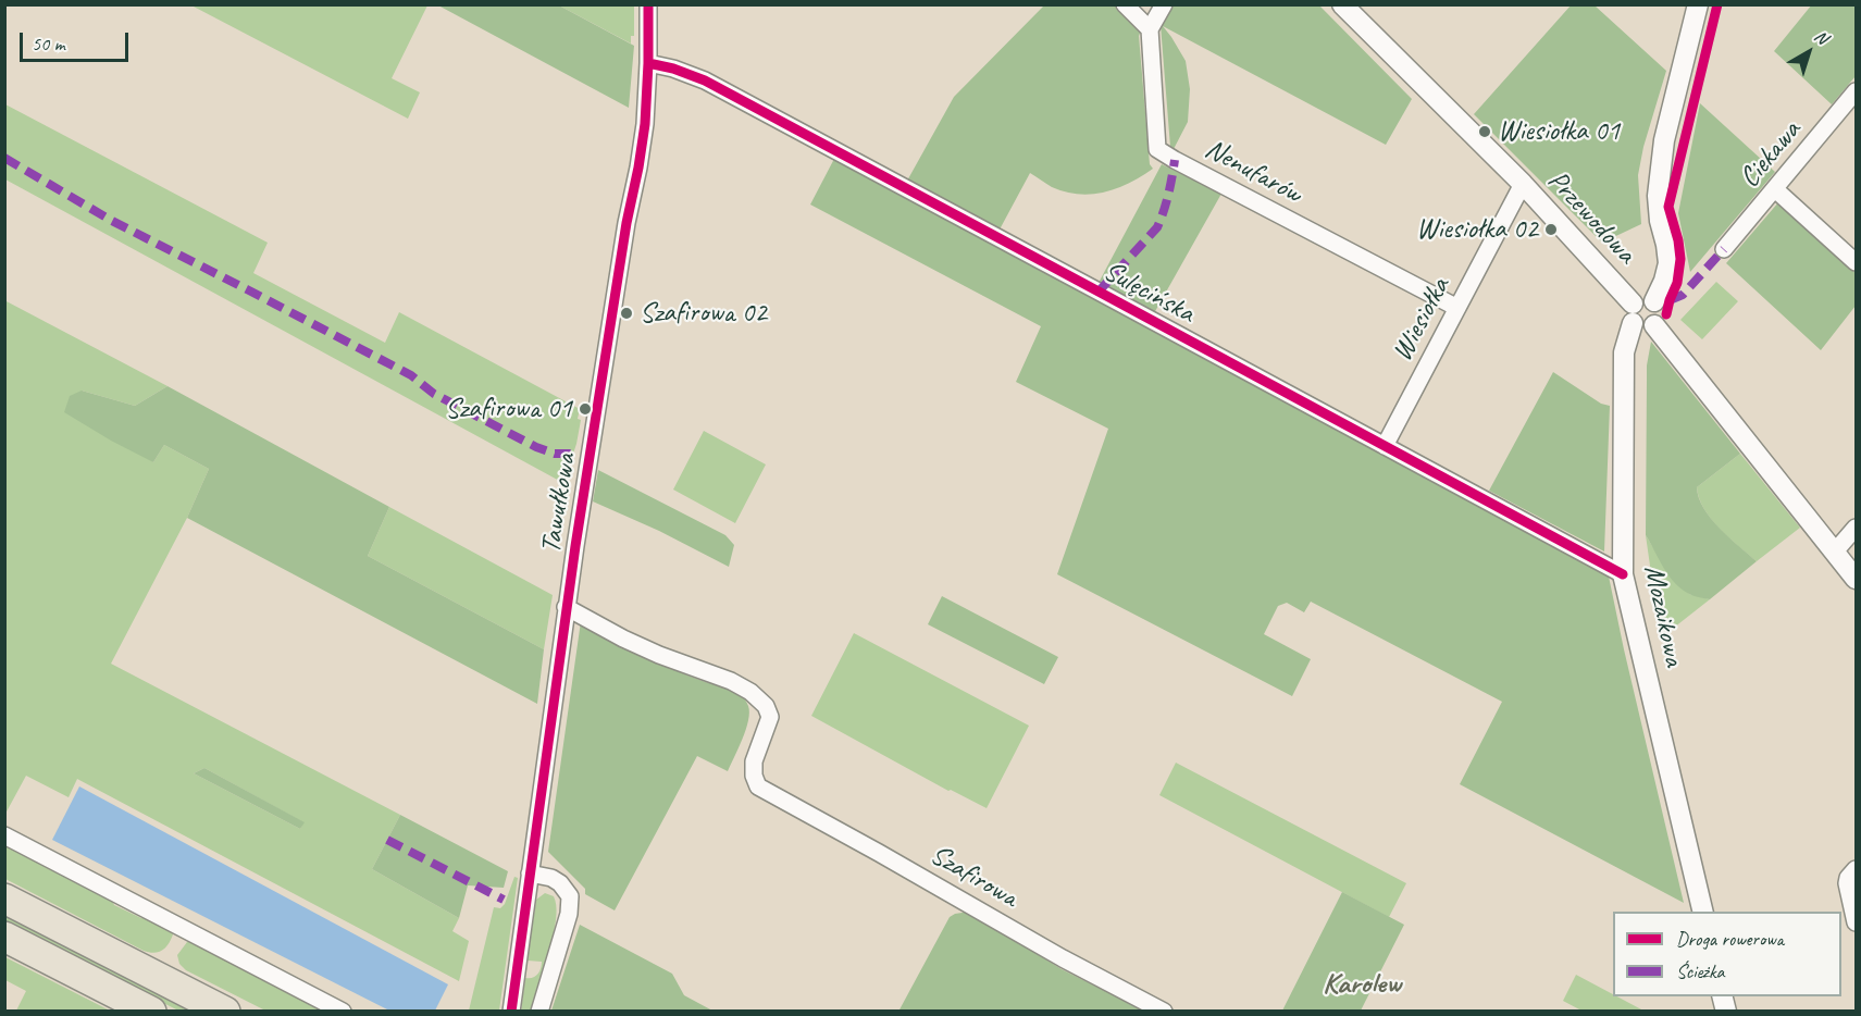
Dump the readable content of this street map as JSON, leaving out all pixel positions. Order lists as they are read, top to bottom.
{
  "streets": {
    "street": [
      "Ciekawa",
      "Nenufarów",
      "Przewodowa",
      "Sulęcińska",
      "Wiesiołka",
      "Tawułkowa",
      "Mozaikowa",
      "Szafirowa"
    ]
  },
  "crossings": [
    ["Nenufarów", "Wiesiołka"],
    ["Przewodowa", "Wiesiołka"],
    ["Przewodowa", "Mozaikowa"],
    ["Sulęcińska", "Wiesiołka"],
    ["Sulęcińska", "Tawułkowa"],
    ["Sulęcińska", "Mozaikowa"],
    ["Tawułkowa", "Szafirowa"]
  ],
  "districts": ["Karolew"],
  "places": [
    "Wiesiołka 01",
    "Wiesiołka 02",
    "Szafirowa 02",
    "Szafirowa 01"
  ],
  "legend": ["Droga rowerowa", "Ścieżka"],
  "scale_bar": "50 m",
  "north": "top right"
}
